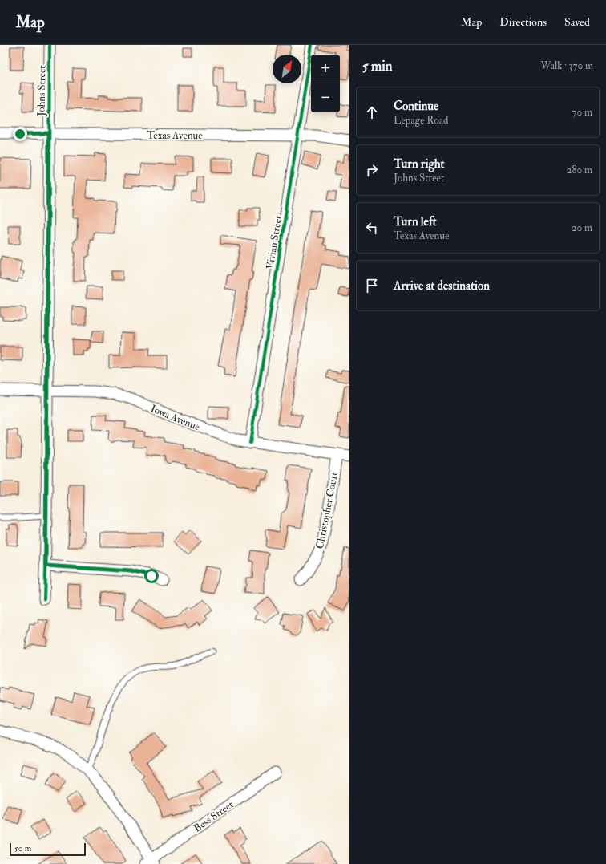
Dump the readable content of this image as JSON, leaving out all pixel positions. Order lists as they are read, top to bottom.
{
  "streets": {
    "street": [
      "Johns Street",
      "Texas Avenue",
      "Vivian Street",
      "Iowa Avenue",
      "Christopher Court",
      "Bess Street"
    ]
  },
  "crossings": [
    ["Johns Street", "Texas Avenue"],
    ["Johns Street", "Iowa Avenue"],
    ["Texas Avenue", "Vivian Street"],
    ["Vivian Street", "Iowa Avenue"],
    ["Iowa Avenue", "Christopher Court"]
  ],
  "scale_bar": "50 m",
  "north": "top right",
  "page": {
    "header": "Map",
    "nav": ["Map", "Directions", "Saved"],
    "heading": ["5 min", "Walk · 370 m"],
    "map_buttons": ["+", "−"],
    "list": [
      ["Continue", "Lepage Road", "70 m"],
      ["Turn right", "Johns Street", "280 m"],
      ["Turn left", "Texas Avenue", "20 m"],
      "Arrive at destination"
    ],
    "scale": "50 m"
  }
}
